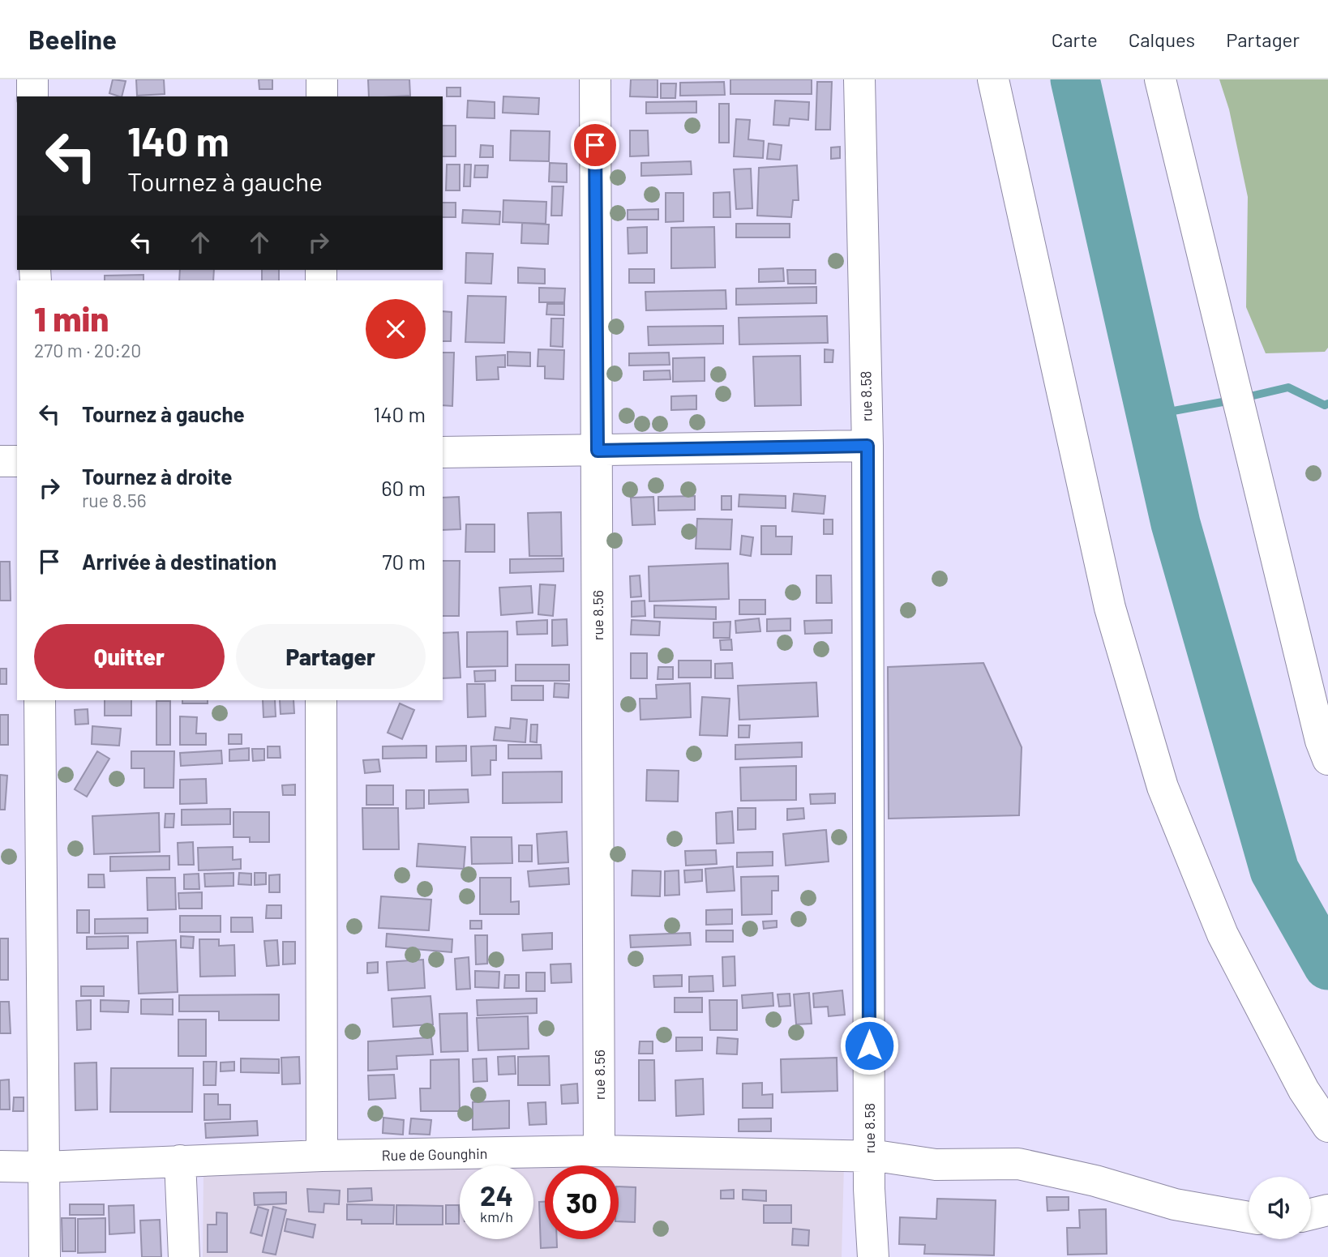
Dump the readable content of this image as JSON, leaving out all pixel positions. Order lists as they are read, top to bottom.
{
  "streets": {
    "street": ["rue 8.58", "rue 8.56", "Rue de Gounghin"]
  },
  "crossings": [
    ["rue 8.58", "Rue de Gounghin"],
    ["rue 8.56", "Rue de Gounghin"]
  ],
  "page": {
    "header": "Beeline",
    "nav": ["Carte", "Calques", "Partager"],
    "turn": ["140 m", "Tournez à gauche"],
    "heading": ["1 min", "270 m · 20:20"],
    "list": [
      {
        "name": "Tournez à gauche",
        "value": "140 m"
      },
      {
        "name": "Tournez à droite",
        "note": "rue 8.56",
        "value": "60 m"
      },
      {
        "name": "Arrivée à destination",
        "value": "70 m"
      }
    ],
    "buttons": ["Quitter", "Partager"],
    "speed": "24 km/h",
    "limit": "30"
  }
}
